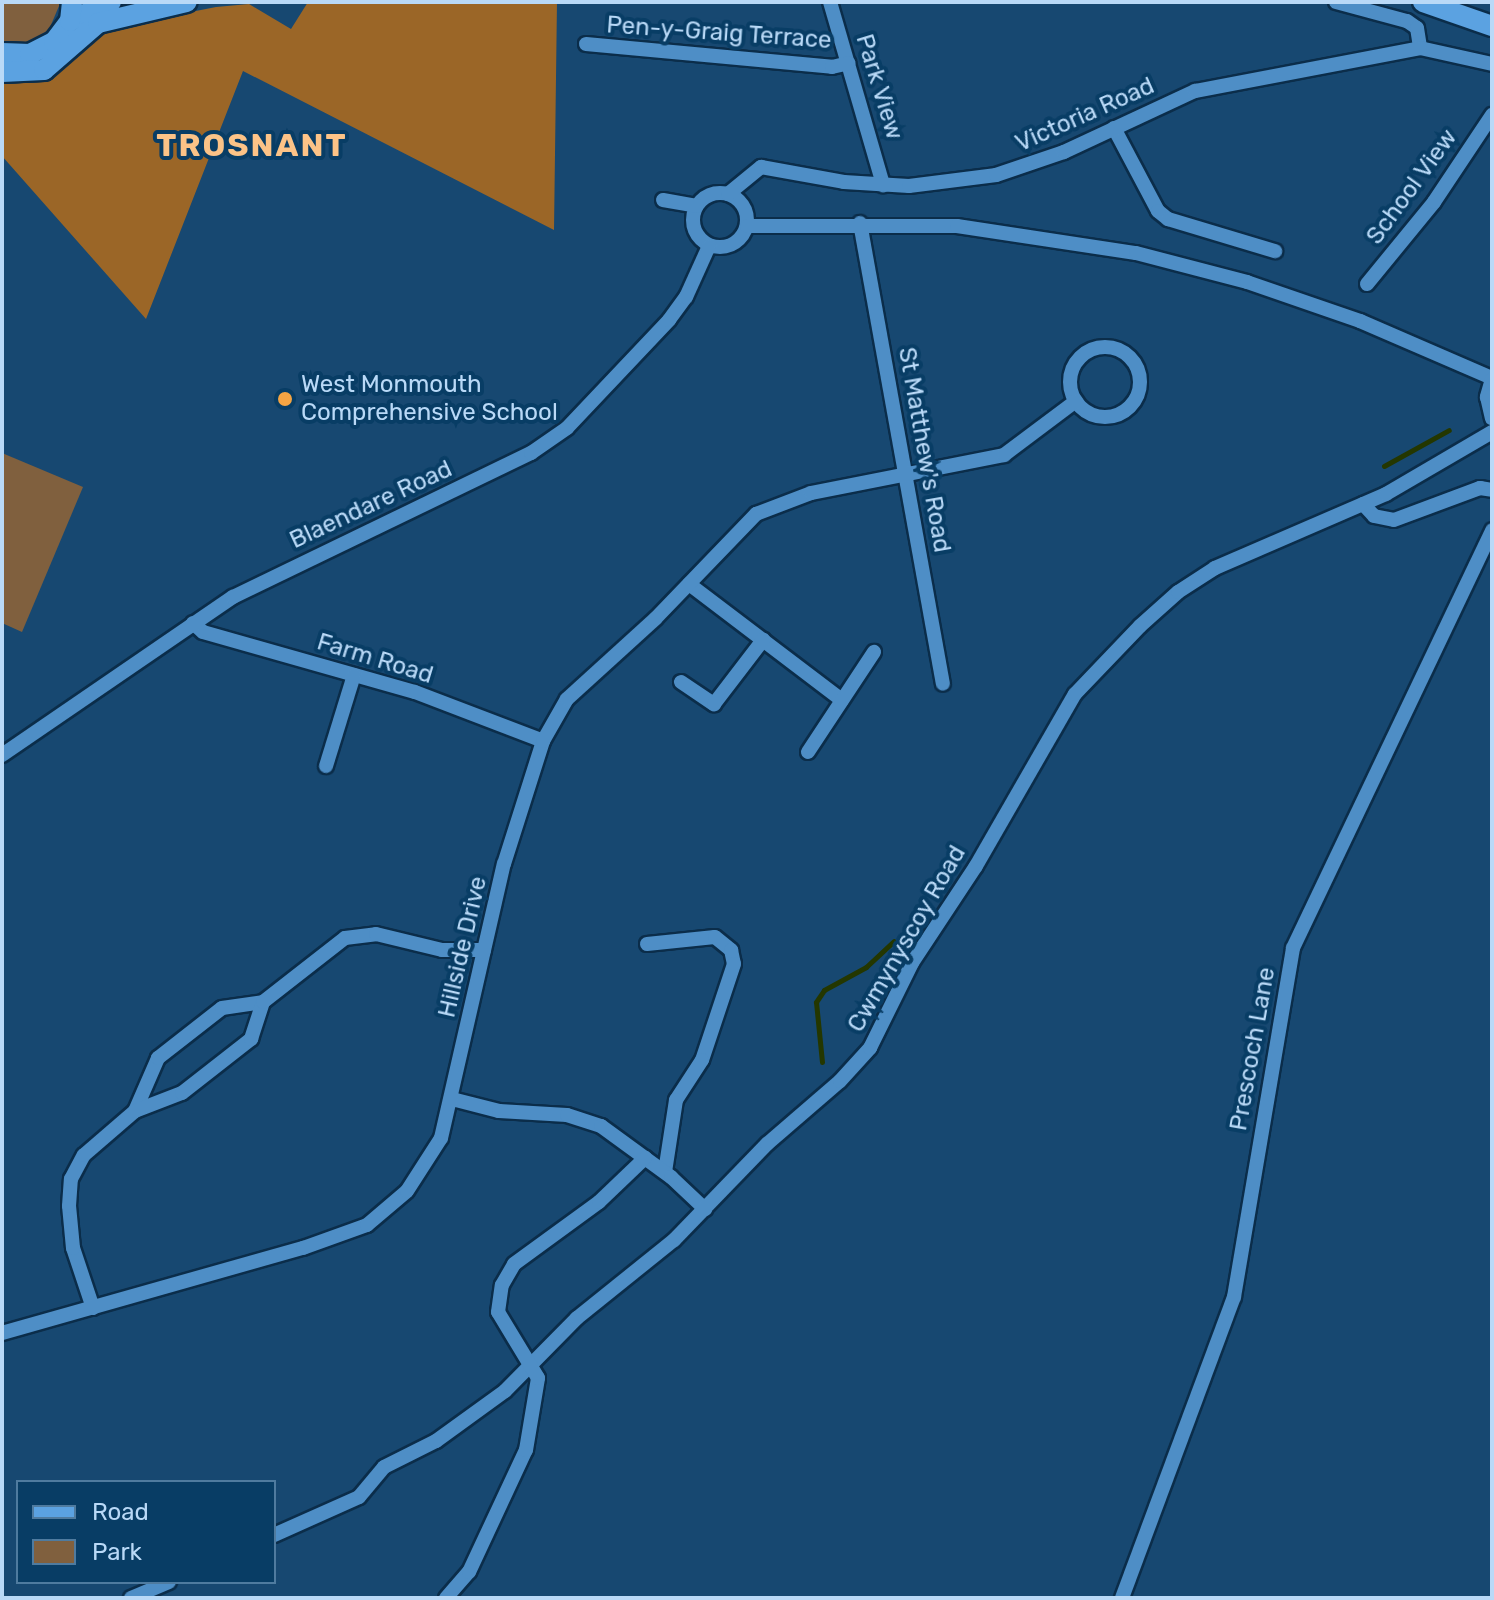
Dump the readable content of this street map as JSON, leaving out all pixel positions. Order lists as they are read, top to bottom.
{
  "streets": {
    "street": [
      "Pen-y-Graig Terrace",
      "Park View",
      "Victoria Road",
      "School View",
      "St Matthew's Road",
      "Blaendare Road",
      "Farm Road",
      "Cwmynyscoy Road",
      "Hillside Drive",
      "Prescoch Lane"
    ]
  },
  "crossings": [
    ["Pen-y-Graig Terrace", "Park View"],
    ["Park View", "Victoria Road"],
    ["Victoria Road", "Blaendare Road"],
    ["St Matthew's Road", "Hillside Drive"],
    ["Blaendare Road", "Farm Road"],
    ["Farm Road", "Hillside Drive"]
  ],
  "districts": ["TROSNANT"],
  "places": ["West Monmouth Comprehensive School"],
  "legend": ["Road", "Park"]
}
